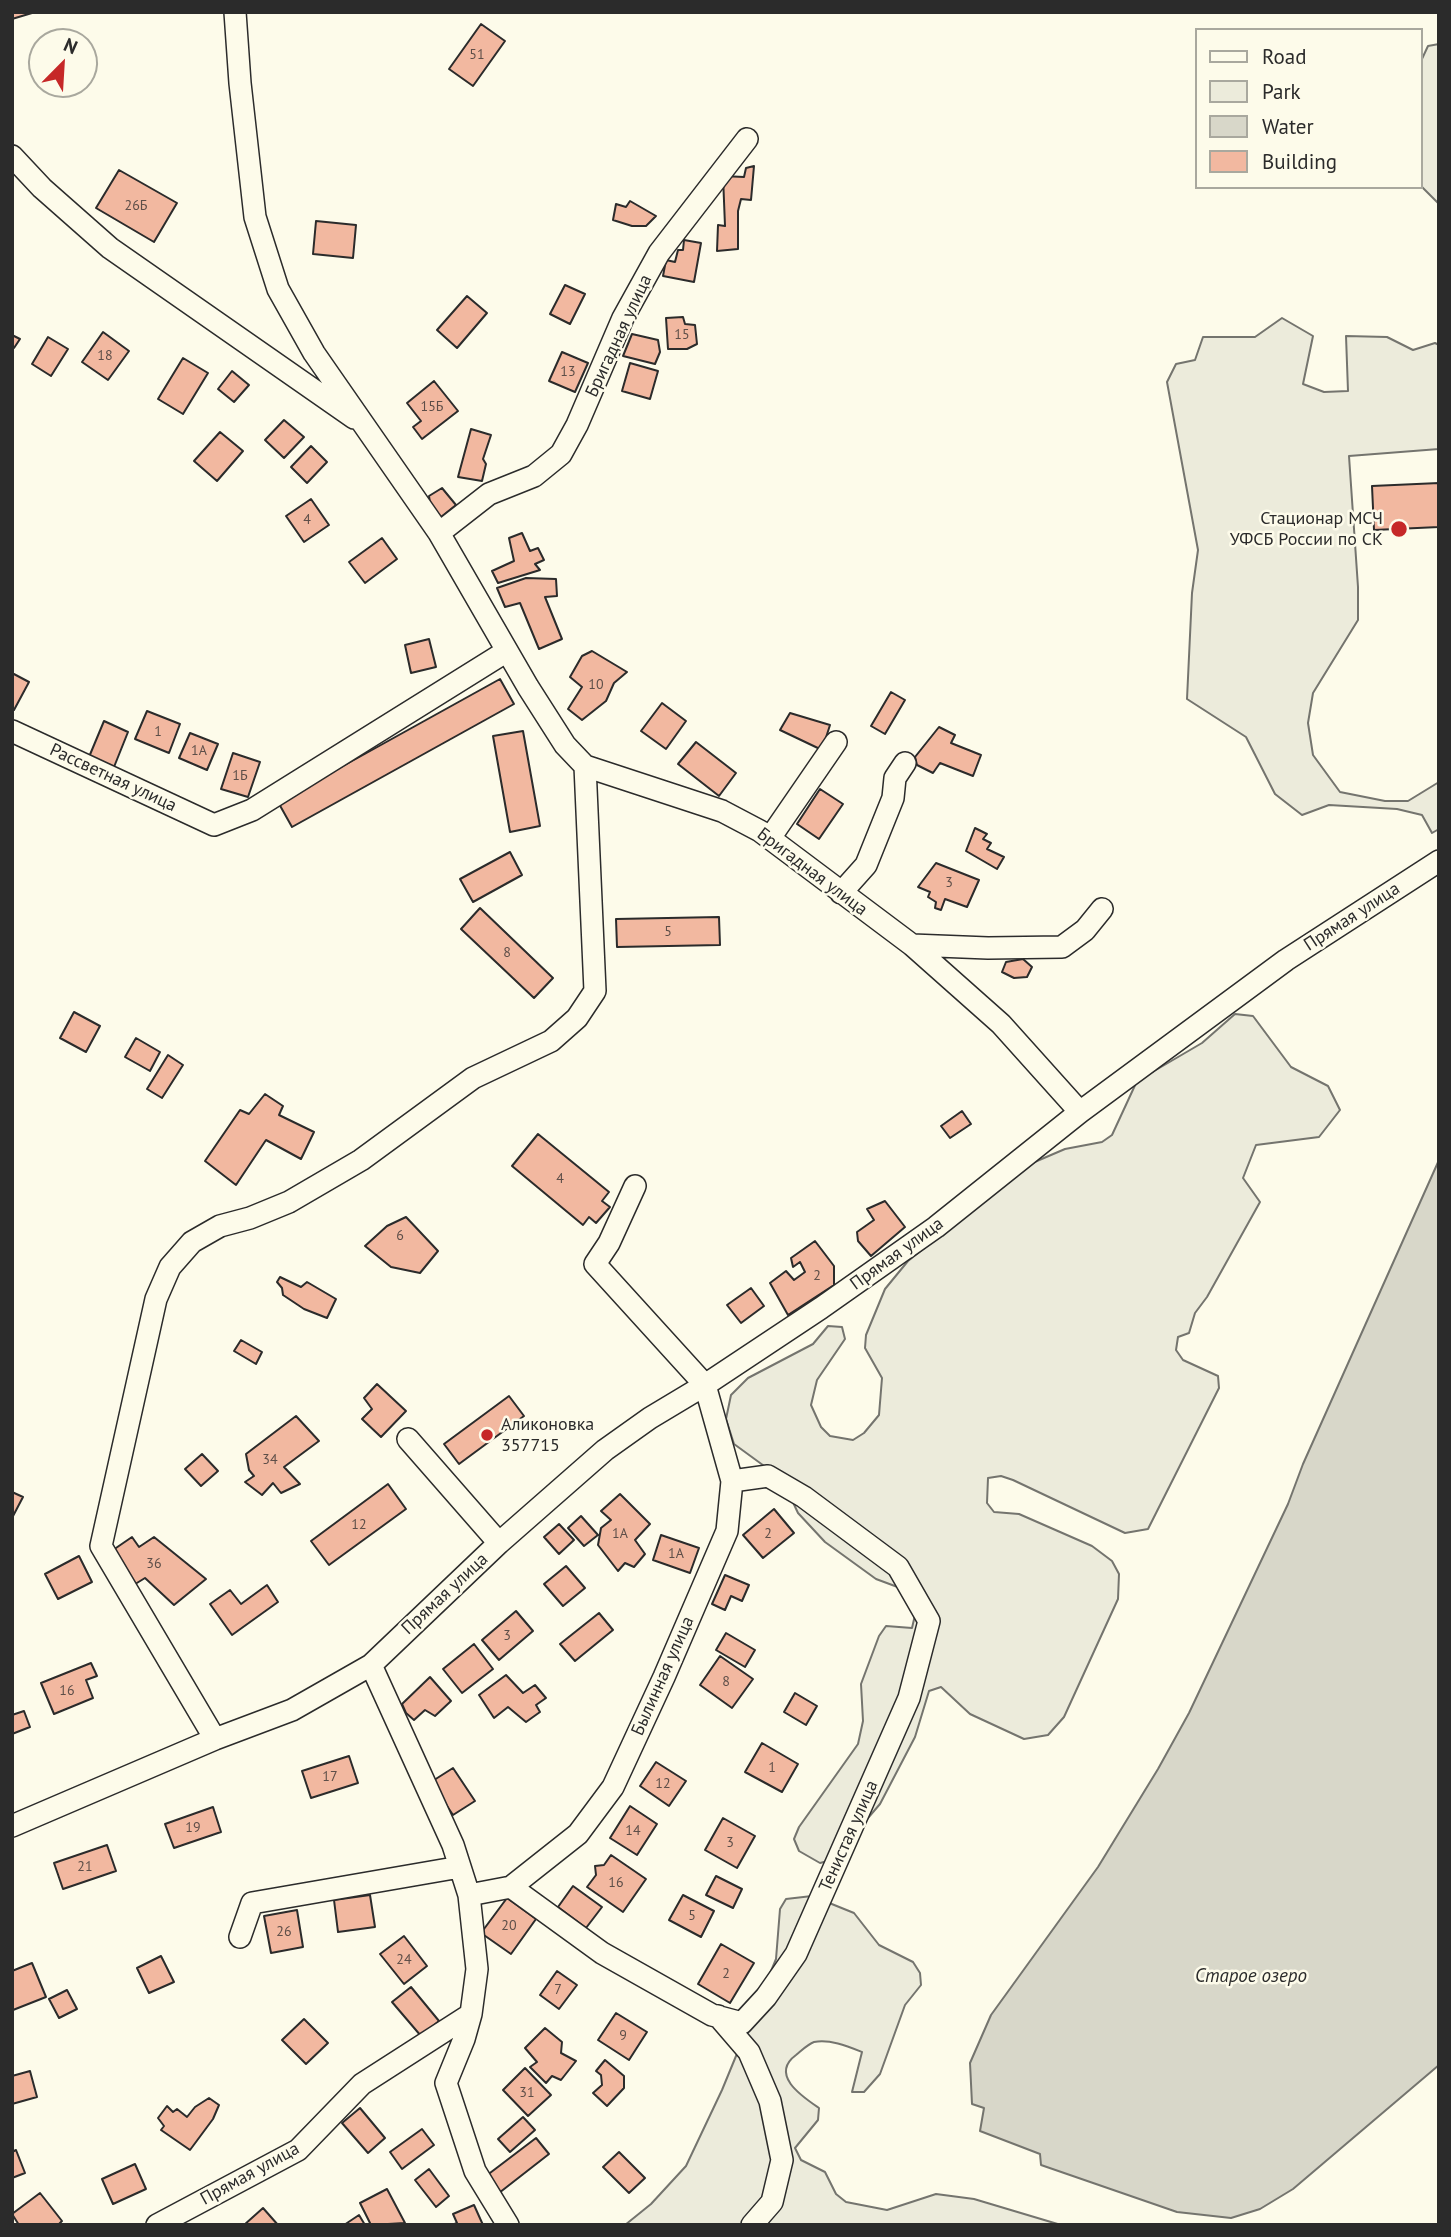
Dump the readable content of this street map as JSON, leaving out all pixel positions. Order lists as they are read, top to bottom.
{
  "streets": {
    "street": [
      "Бригадная улица",
      "Рассветная улица",
      "Прямая улица",
      "Былинная улица",
      "Тенистая улица"
    ]
  },
  "crossings": [
    ["Бригадная улица", "Прямая улица"],
    ["Прямая улица", "Былинная улица"],
    ["Былинная улица", "Тенистая улица"]
  ],
  "water": ["Старое озеро"],
  "places": ["Стационар МСЧ УФСБ России по СК", "Аликоновка 357715"],
  "house_numbers": [
    "51",
    "26Б",
    "15",
    "18",
    "13",
    "15Б",
    "4",
    "10",
    "1",
    "1А",
    "1Б",
    "3",
    "5",
    "8",
    "4",
    "6",
    "2",
    "34",
    "12",
    "1А",
    "2",
    "1А",
    "36",
    "3",
    "8",
    "16",
    "1",
    "17",
    "12",
    "19",
    "14",
    "3",
    "21",
    "16",
    "5",
    "20",
    "26",
    "24",
    "2",
    "7",
    "9",
    "31"
  ],
  "legend": [
    "Road",
    "Park",
    "Water",
    "Building"
  ],
  "north": "top right"
}
